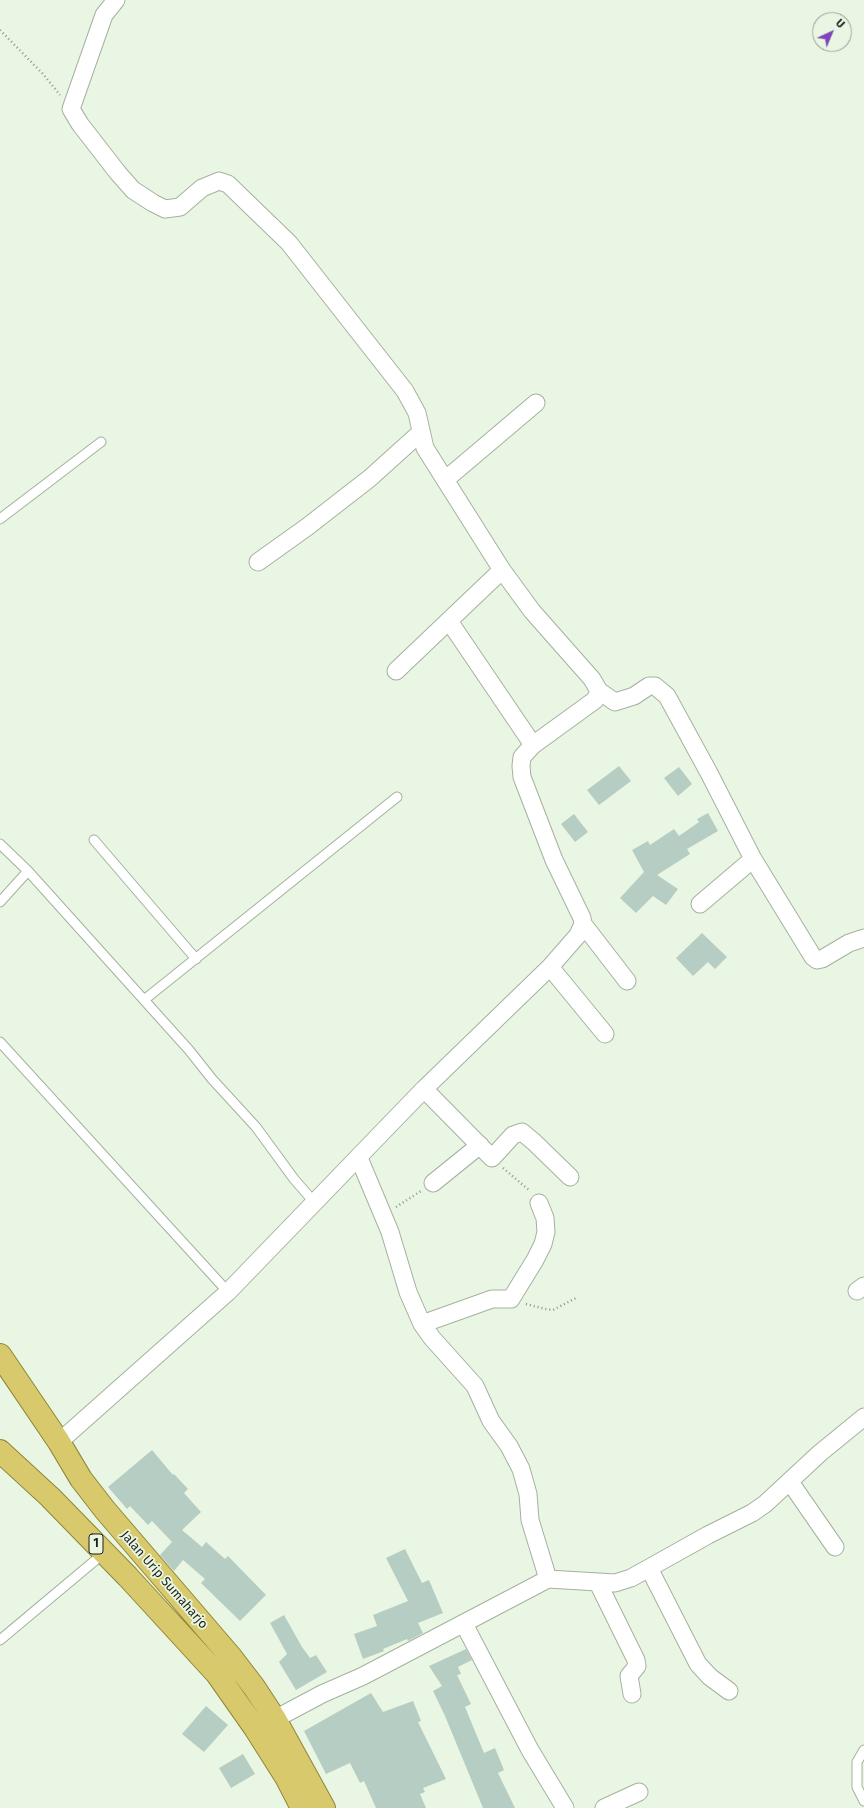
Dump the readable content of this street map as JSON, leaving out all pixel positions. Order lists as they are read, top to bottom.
{
  "streets": {
    "highway": ["1", "Jalan Urip Sumaharjo"]
  },
  "north": "top right"
}
